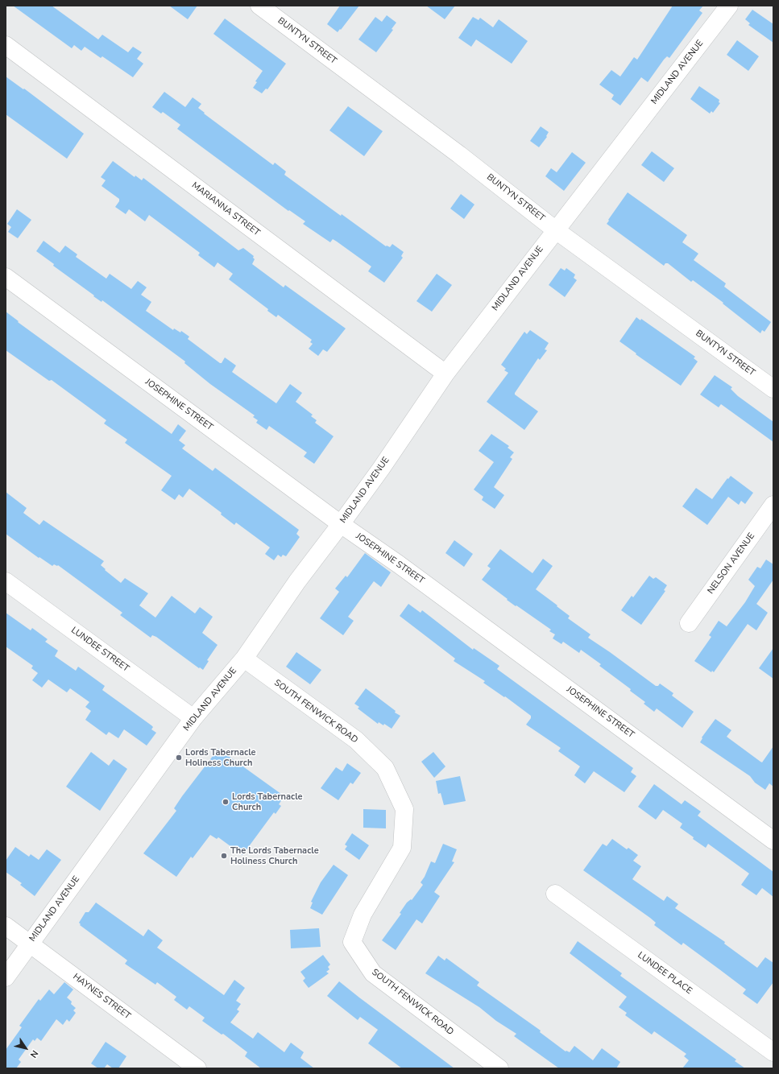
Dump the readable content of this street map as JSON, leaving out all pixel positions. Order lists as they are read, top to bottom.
{
  "streets": {
    "street": [
      "BUNTYN STREET",
      "MIDLAND AVENUE",
      "MARIANNA STREET",
      "JOSEPHINE STREET",
      "NELSON AVENUE",
      "LUNDEE STREET",
      "SOUTH FENWICK ROAD",
      "LUNDEE PLACE",
      "HAYNES STREET"
    ]
  },
  "crossings": [
    ["BUNTYN STREET", "MIDLAND AVENUE"],
    ["MIDLAND AVENUE", "MARIANNA STREET"],
    ["MIDLAND AVENUE", "JOSEPHINE STREET"],
    ["MIDLAND AVENUE", "LUNDEE STREET"],
    ["MIDLAND AVENUE", "SOUTH FENWICK ROAD"],
    ["MIDLAND AVENUE", "HAYNES STREET"]
  ],
  "places": ["Lords Tabernacle Holiness Church", "Lords Tabernacle Church", "The Lords Tabernacle Holiness Church"],
  "north": "bottom right"
}
